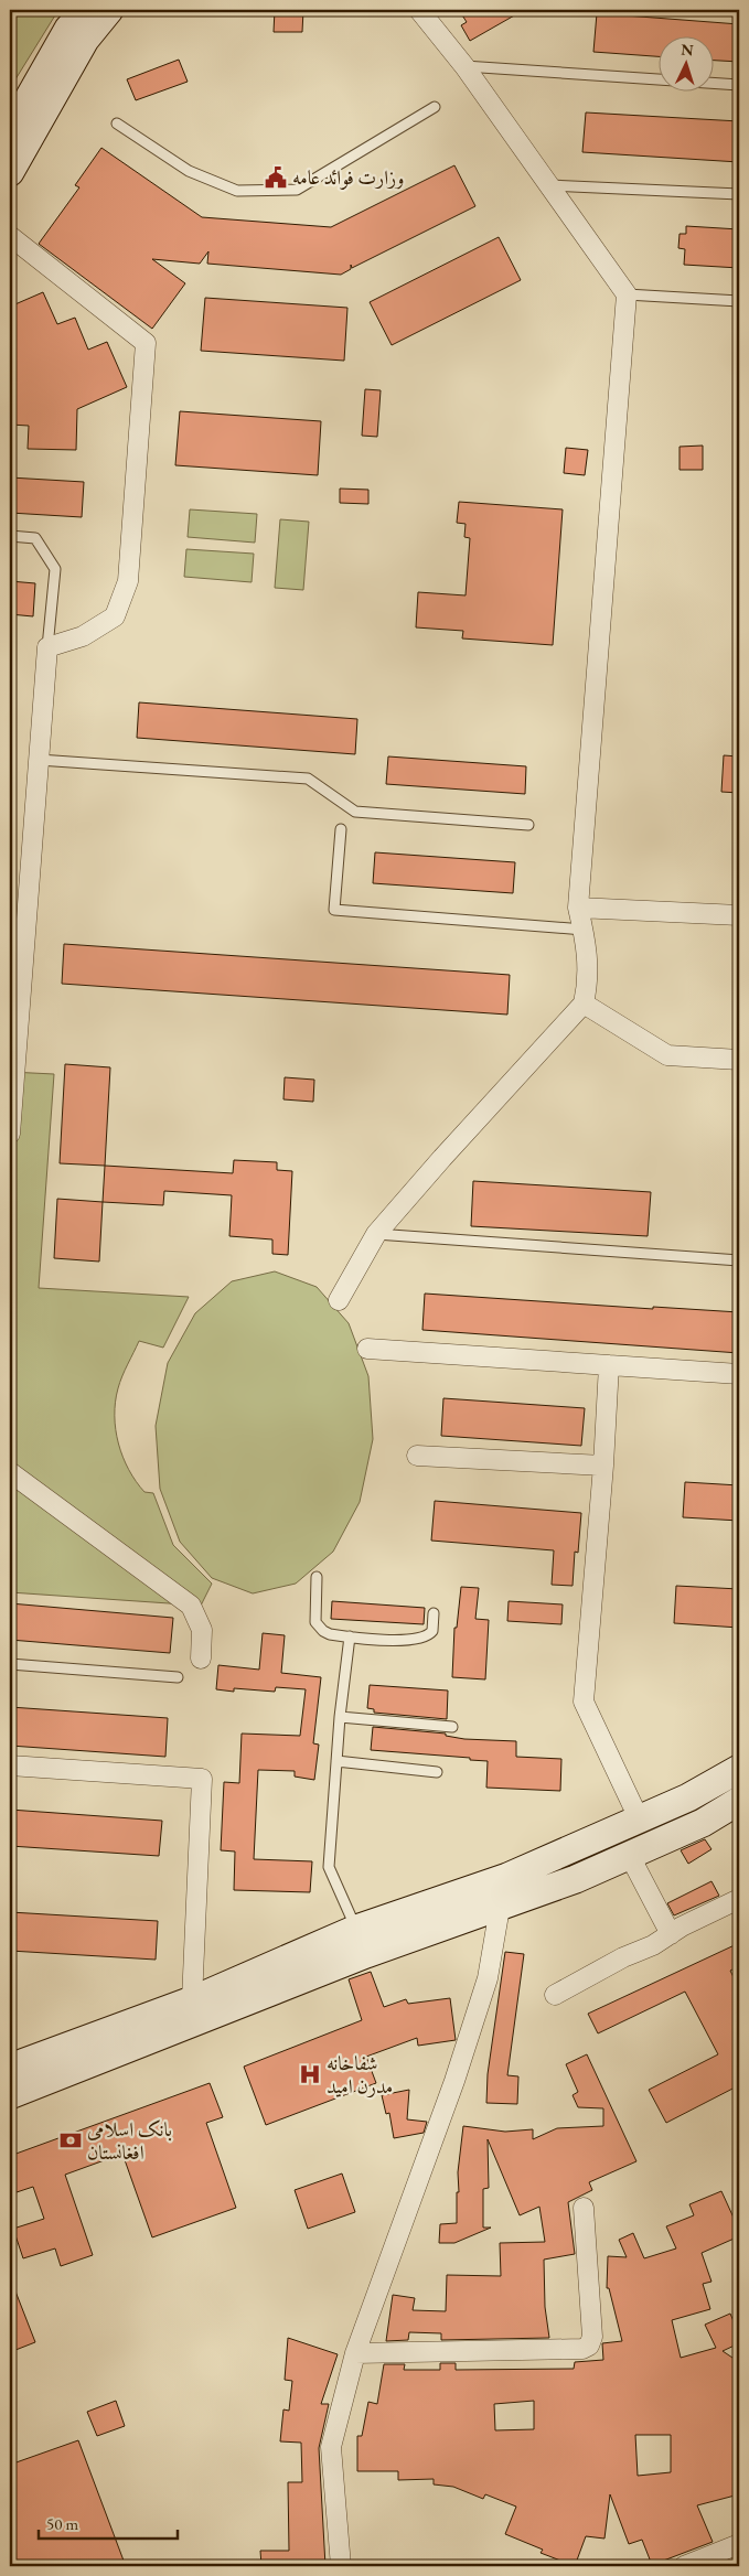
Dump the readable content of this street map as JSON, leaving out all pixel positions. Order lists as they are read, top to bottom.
{
  "places": {
    "public building": ["وزارت فوائد عامه"],
    "hospital": ["شفاخانه مدرن امید"],
    "bank": ["بانک اسلامی افغانستان"]
  },
  "scale_bar": "50 m",
  "north": "top"
}
